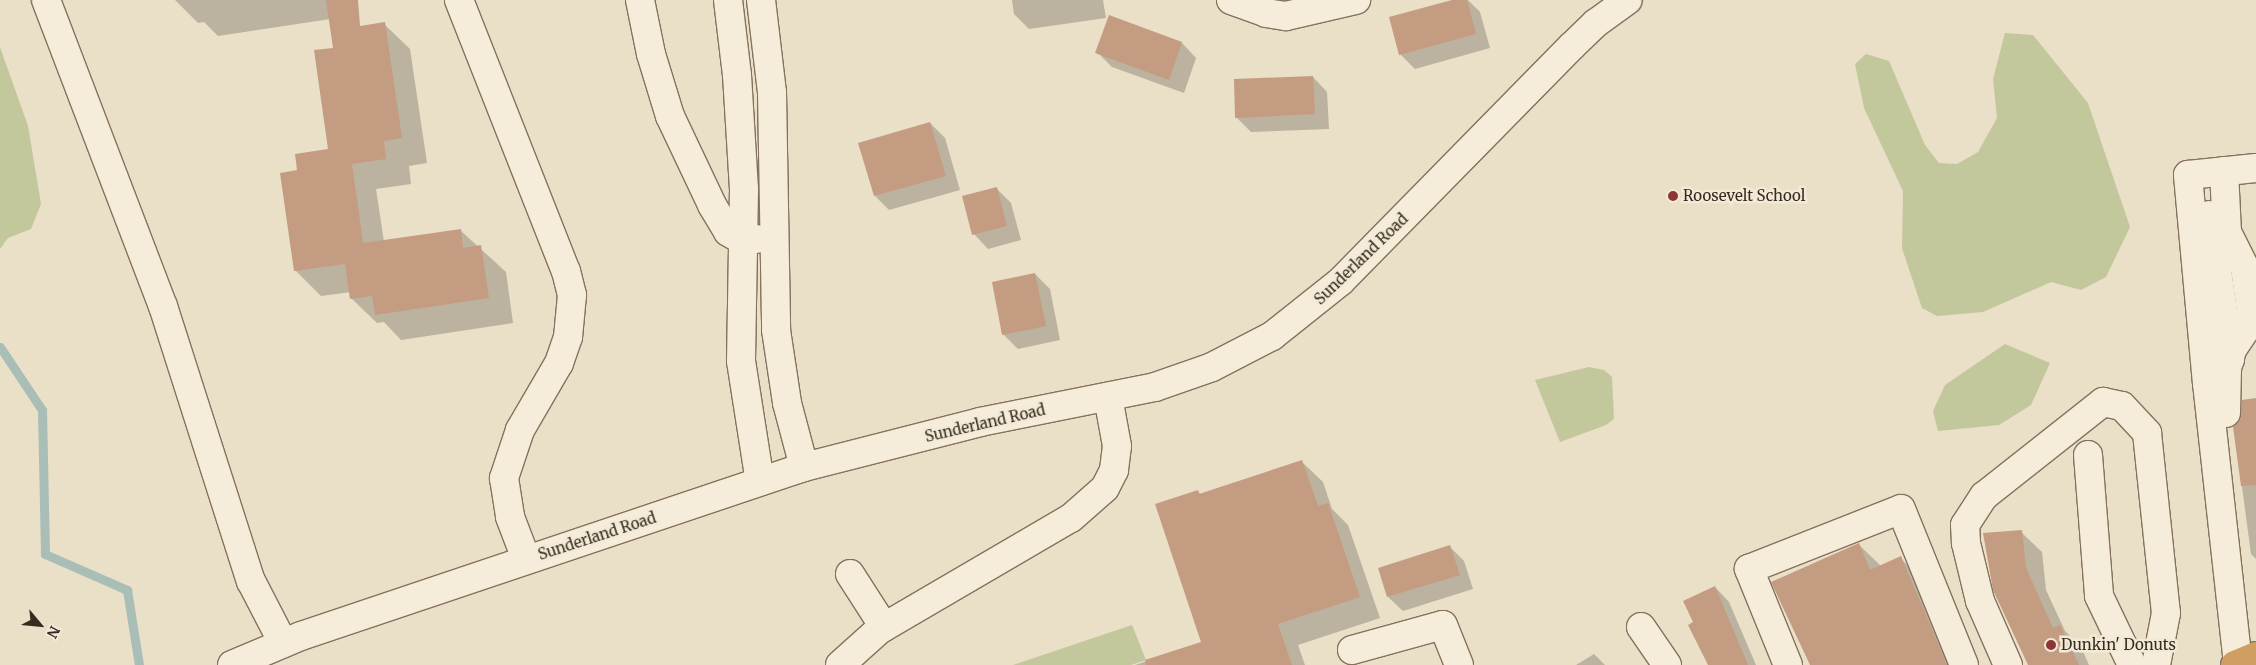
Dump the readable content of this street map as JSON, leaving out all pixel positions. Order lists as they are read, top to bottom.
{
  "streets": {
    "street": ["Sunderland Road"]
  },
  "places": ["Roosevelt School", "Dunkin' Donuts"],
  "north": "bottom right"
}
